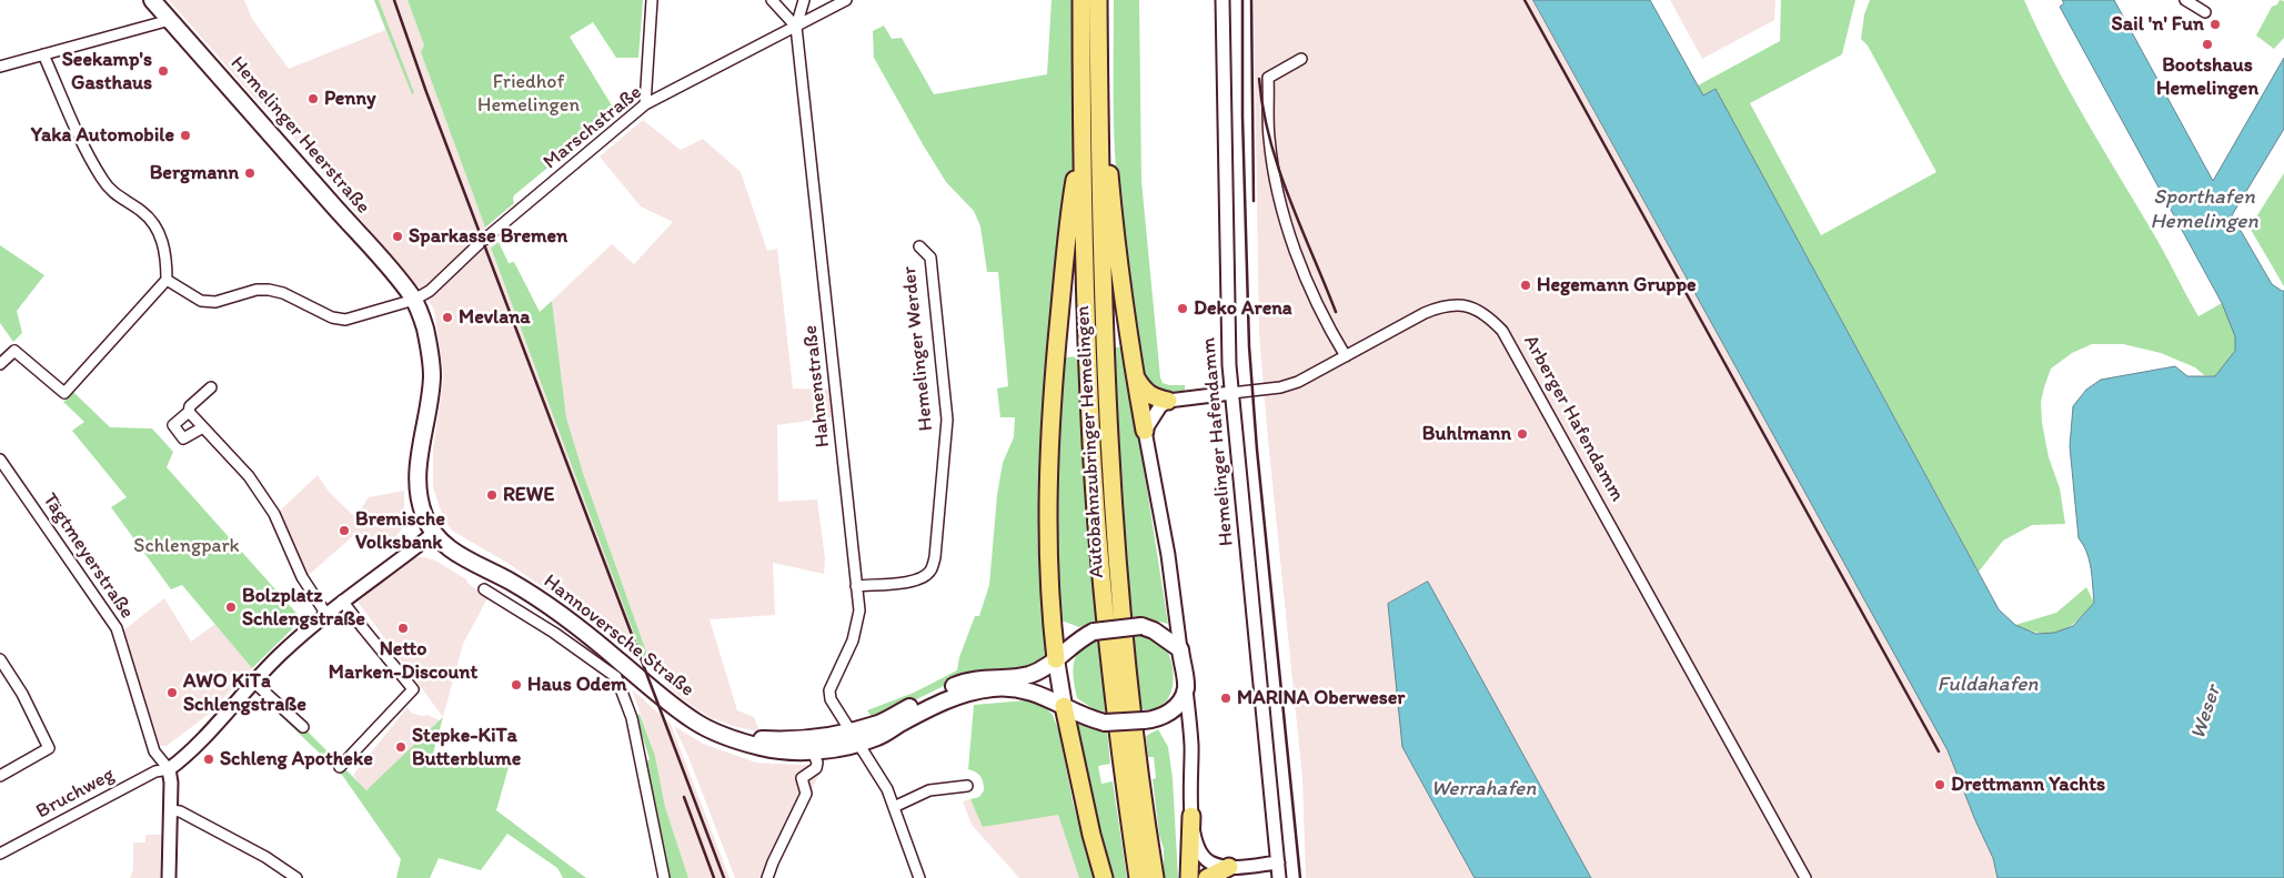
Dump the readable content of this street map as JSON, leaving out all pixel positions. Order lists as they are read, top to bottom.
{
  "streets": {
    "highway": ["Autobahnzubringer Hemelingen"],
    "main road": ["Hemelinger Heerstraße", "Hannoversche Straße"],
    "street": [
      "Marschstraße",
      "Hemelinger Werder",
      "Hahnenstraße",
      "Arberger Hafendamm",
      "Hemelinger Hafendamm",
      "Tägtmeyerstraße",
      "Bruchweg"
    ]
  },
  "crossings": [
    ["Marschstraße", "Hemelinger Heerstraße"],
    ["Marschstraße", "Hahnenstraße"],
    ["Marschstraße", "Hannoversche Straße"],
    ["Hemelinger Heerstraße", "Hannoversche Straße"],
    ["Hemelinger Werder", "Hahnenstraße"],
    ["Hahnenstraße", "Hannoversche Straße"],
    ["Arberger Hafendamm", "Hemelinger Hafendamm"],
    ["Tägtmeyerstraße", "Bruchweg"]
  ],
  "water": [
    "Sporthafen Hemelingen",
    "Fuldahafen",
    "Weser",
    "Werrahafen"
  ],
  "parks": ["Friedhof Hemelingen", "Schlengpark"],
  "places": [
    "Sail 'n' Fun",
    "Bootshaus Hemelingen",
    "Seekamp's Gasthaus",
    "Penny",
    "Yaka Automobile",
    "Bergmann",
    "Sparkasse Bremen",
    "Hegemann Gruppe",
    "Deko Arena",
    "Mevlana",
    "Buhlmann",
    "REWE",
    "Bremische Volksbank",
    "Bolzplatz Schlengstraße",
    "Netto Marken-Discount",
    "Haus Odem",
    "AWO KiTa Schlengstraße",
    "MARINA Oberweser",
    "Stepke-KiTa Butterblume",
    "Schleng Apotheke",
    "Drettmann Yachts"
  ]
}
